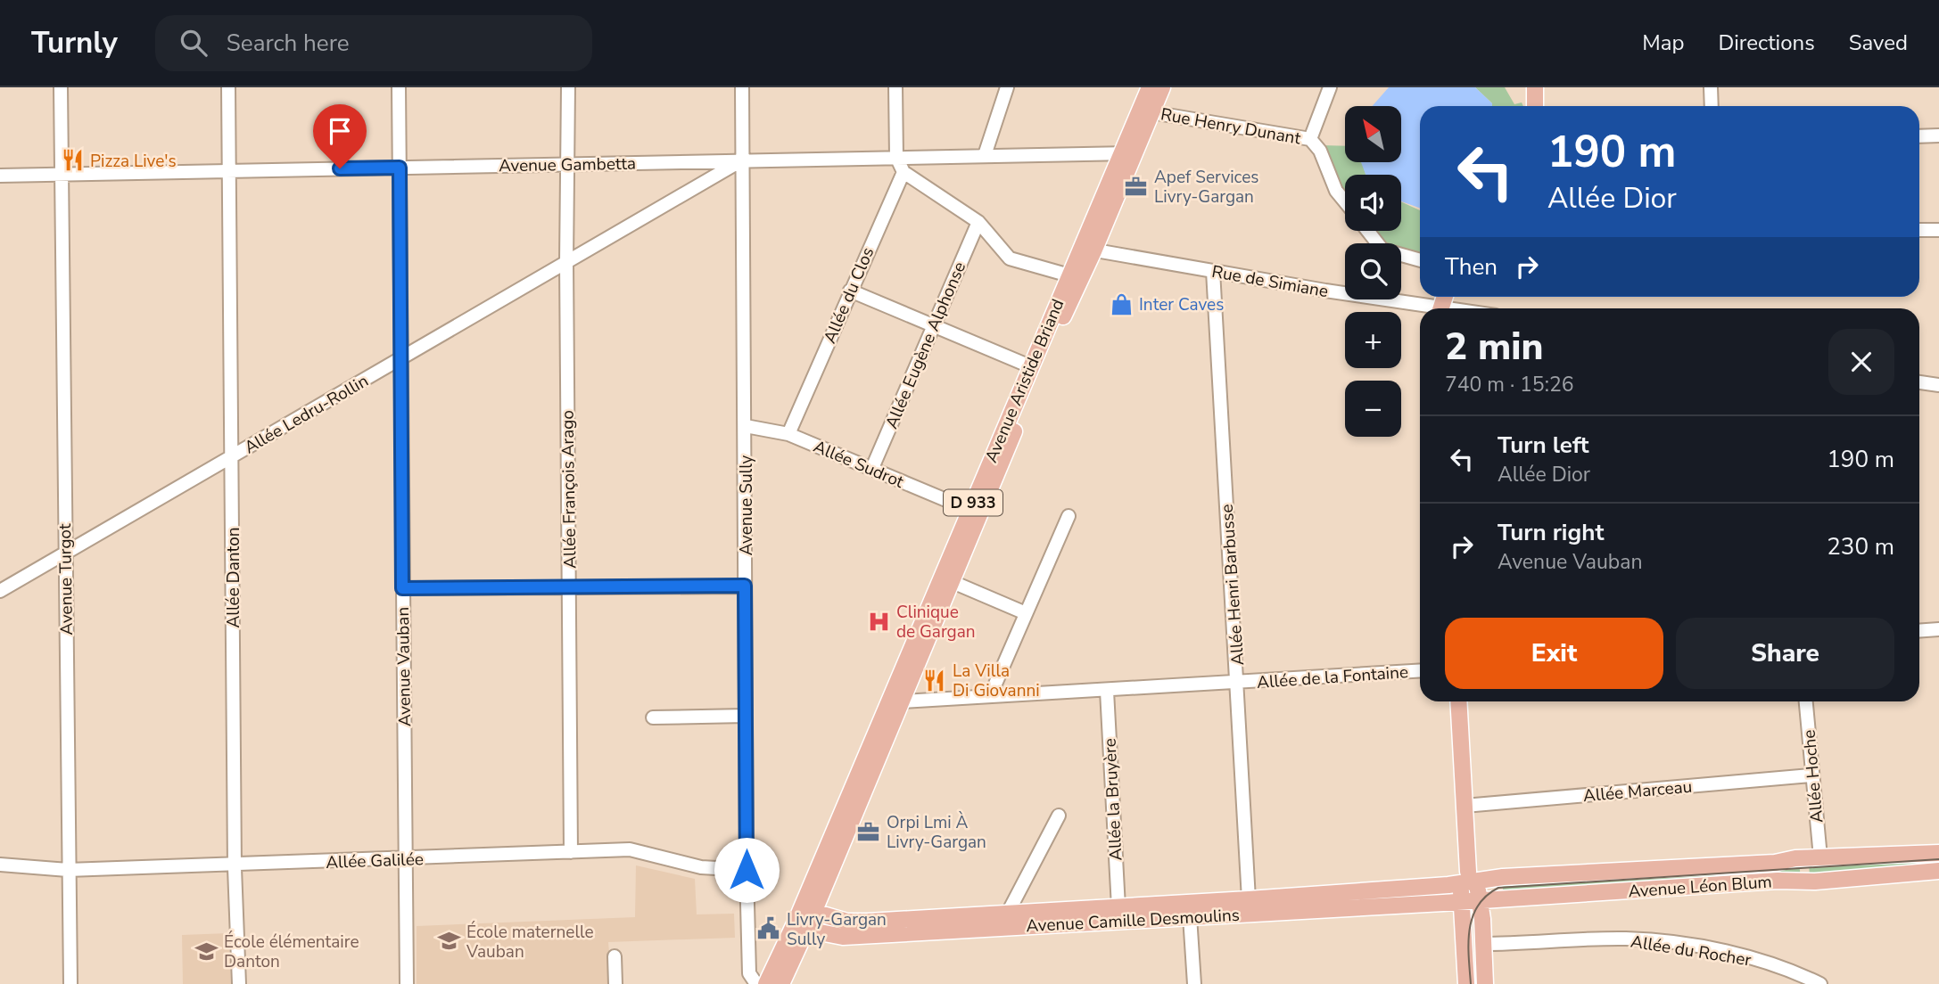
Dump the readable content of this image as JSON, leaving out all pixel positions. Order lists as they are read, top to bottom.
{
  "streets": {
    "main road": [
      "Avenue Aristide Briand",
      "D 933",
      "Avenue Léon Blum",
      "Avenue Camille Desmoulins"
    ],
    "street": [
      "Rue Henry Dunant",
      "Avenue Gambetta",
      "Rue de Simiane",
      "Allée du Clos",
      "Allée Eugène Alphonse",
      "Allée Ledru-Rollin",
      "Allée Sudrot",
      "Allée François Arago",
      "Avenue Sully",
      "Allée Danton",
      "Avenue Turgot",
      "Allée Henri Barbusse",
      "Avenue Vauban",
      "Allée de la Fontaine",
      "Allée Hoche",
      "Allée Marceau",
      "Allée la Bruyère",
      "Allée Galilée",
      "Allée du Rocher"
    ]
  },
  "crossings": [
    ["Rue Henry Dunant", "Avenue Aristide Briand"],
    ["Avenue Gambetta", "Avenue Aristide Briand"],
    ["Avenue Gambetta", "Allée Ledru-Rollin"],
    ["Avenue Gambetta", "Allée François Arago"],
    ["Avenue Gambetta", "Avenue Sully"],
    ["Avenue Gambetta", "Allée Danton"],
    ["Avenue Gambetta", "Avenue Turgot"],
    ["Avenue Gambetta", "Avenue Vauban"],
    ["Rue de Simiane", "Avenue Aristide Briand"],
    ["Rue de Simiane", "Allée Henri Barbusse"],
    ["Allée du Clos", "Allée Sudrot"],
    ["Allée Eugène Alphonse", "Allée Sudrot"],
    ["Avenue Aristide Briand", "Allée Sudrot"],
    ["Avenue Aristide Briand", "Allée de la Fontaine"],
    ["Avenue Aristide Briand", "Avenue Camille Desmoulins"],
    ["Allée Ledru-Rollin", "Allée François Arago"],
    ["Allée Ledru-Rollin", "Avenue Sully"],
    ["Allée Ledru-Rollin", "Allée Danton"],
    ["Allée Ledru-Rollin", "Avenue Turgot"],
    ["Allée Ledru-Rollin", "Avenue Vauban"],
    ["Allée Sudrot", "Avenue Sully"],
    ["Allée François Arago", "Allée Galilée"],
    ["Avenue Sully", "Allée Galilée"],
    ["Allée Danton", "Allée Galilée"],
    ["Avenue Turgot", "Allée Galilée"],
    ["Allée Henri Barbusse", "Allée de la Fontaine"],
    ["Allée Henri Barbusse", "Avenue Camille Desmoulins"],
    ["Avenue Vauban", "Allée Galilée"],
    ["Allée de la Fontaine", "Allée la Bruyère"],
    ["Allée Hoche", "Allée Marceau"],
    ["Allée Hoche", "Avenue Léon Blum"],
    ["Allée la Bruyère", "Avenue Camille Desmoulins"],
    ["Avenue Léon Blum", "Avenue Camille Desmoulins"]
  ],
  "places": {
    "restaurant": ["Pizza Live's", "La Villa Di Giovanni"],
    "office": ["Apef Services Livry-Gargan", "Orpi Lmi À Livry-Gargan"],
    "shop": ["Inter Caves"],
    "hospital": ["Clinique de Gargan"],
    "public building": ["Livry-Gargan Sully"],
    "school or university": ["École maternelle Vauban", "École élémentaire Danton"]
  },
  "north": "top left",
  "page": {
    "header": "Turnly",
    "search": "Search here",
    "nav": ["Map", "Directions", "Saved"],
    "map_buttons": ["+", "−"],
    "turn": ["190 m", "Allée Dior"],
    "then": "Then",
    "heading": ["2 min", "740 m · 15:26"],
    "list": [
      {
        "name": "Turn left",
        "note": "Allée Dior",
        "value": "190 m"
      },
      {
        "name": "Turn right",
        "note": "Avenue Vauban",
        "value": "230 m"
      }
    ],
    "buttons": ["Exit", "Share"]
  }
}
